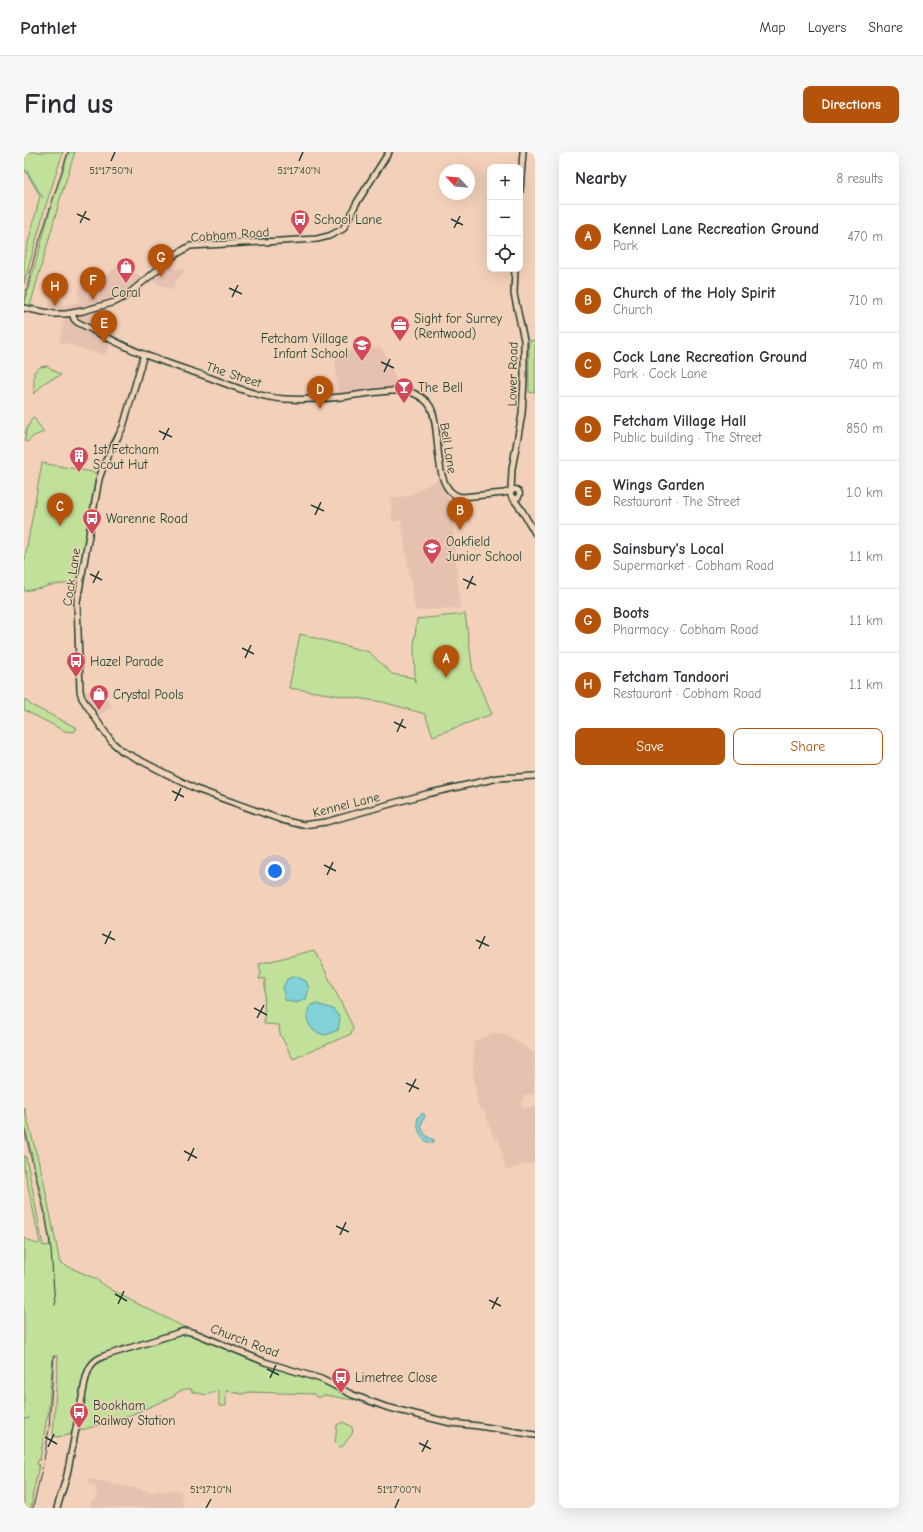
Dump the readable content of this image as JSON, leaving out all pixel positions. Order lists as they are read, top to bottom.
{
  "streets": {
    "street": [
      "Cobham Road",
      "The Street",
      "Lower Road",
      "Bell Lane",
      "Cock Lane",
      "Kennel Lane",
      "Church Road"
    ]
  },
  "crossings": [
    ["Cobham Road", "The Street"],
    ["The Street", "Bell Lane"],
    ["The Street", "Cock Lane"],
    ["Lower Road", "Bell Lane"],
    ["Cock Lane", "Kennel Lane"]
  ],
  "places": {
    "bus stop": [
      "School Lane",
      "Warenne Road",
      "Hazel Parade",
      "Limetree Close",
      "Bookham Railway Station"
    ],
    "shop": ["Coral", "Crystal Pools"],
    "office": ["Sight for Surrey (Rentwood)"],
    "school or university": ["Fetcham Village Infant School", "Oakfield Junior School"],
    "bar": ["The Bell"],
    "building": ["1st Fetcham Scout Hut"]
  },
  "north": "top left",
  "page": {
    "header": "Pathlet",
    "nav": ["Map", "Layers", "Share"],
    "buttons": [
      "Directions",
      ["Save", "Share"]
    ],
    "title": "Find us",
    "heading": ["Nearby", "8 results"],
    "map_buttons": ["+", "−"],
    "list": [
      {
        "mark": "A",
        "name": "Kennel Lane Recreation Ground",
        "note": "Park",
        "value": "470 m"
      },
      {
        "mark": "B",
        "name": "Church of the Holy Spirit",
        "note": "Church",
        "value": "710 m"
      },
      {
        "mark": "C",
        "name": "Cock Lane Recreation Ground",
        "note": "Park · Cock Lane",
        "value": "740 m"
      },
      {
        "mark": "D",
        "name": "Fetcham Village Hall",
        "note": "Public building · The Street",
        "value": "850 m"
      },
      {
        "mark": "E",
        "name": "Wings Garden",
        "note": "Restaurant · The Street",
        "value": "1.0 km"
      },
      {
        "mark": "F",
        "name": "Sainsbury's Local",
        "note": "Supermarket · Cobham Road",
        "value": "1.1 km"
      },
      {
        "mark": "G",
        "name": "Boots",
        "note": "Pharmacy · Cobham Road",
        "value": "1.1 km"
      },
      {
        "mark": "H",
        "name": "Fetcham Tandoori",
        "note": "Restaurant · Cobham Road",
        "value": "1.1 km"
      }
    ],
    "pins": [
      "G",
      "F",
      "H",
      "E",
      "D",
      "C",
      "B",
      "A"
    ]
  },
  "coordinates": [
    "51°17'50\"N",
    "51°17'40\"N",
    "51°17'10\"N",
    "51°17'00\"N"
  ]
}
